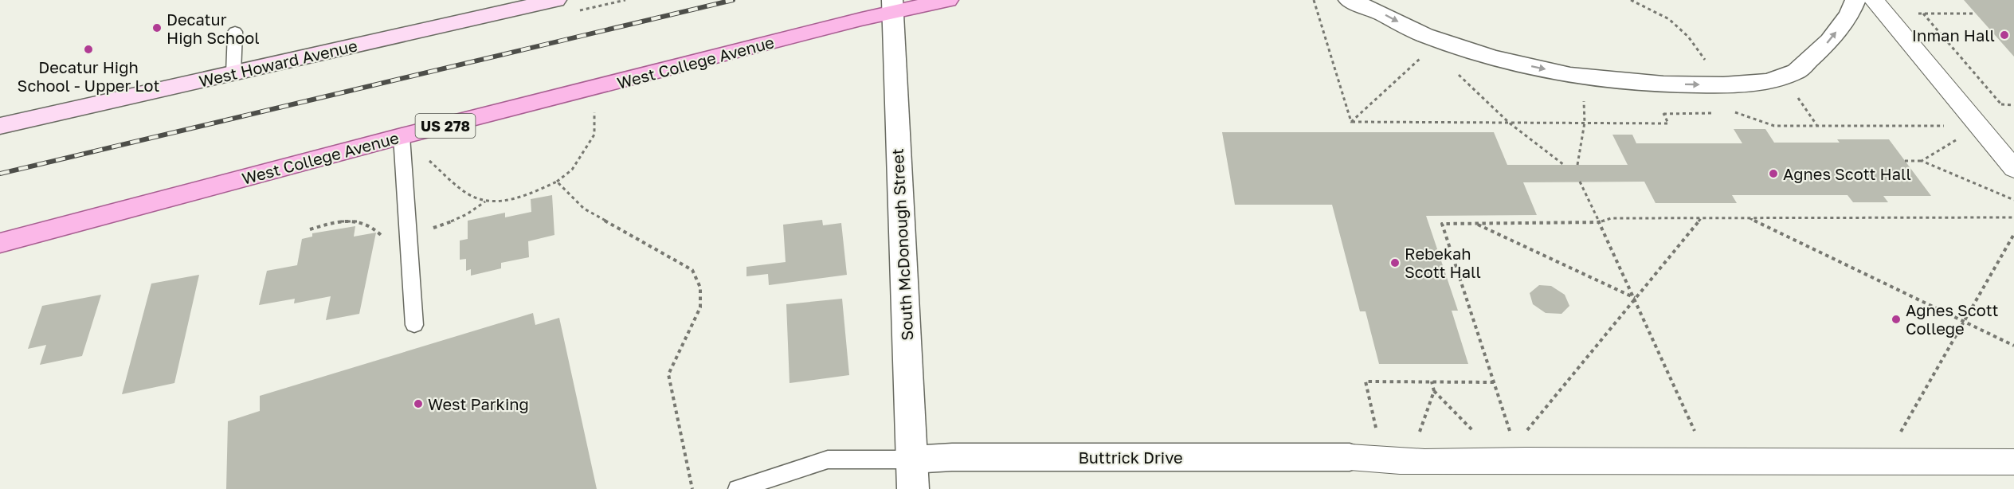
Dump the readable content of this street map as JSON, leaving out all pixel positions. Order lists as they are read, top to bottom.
{
  "streets": {
    "main road": ["West College Avenue", "West Howard Avenue", "US 278"],
    "street": ["South McDonough Street", "Buttrick Drive"]
  },
  "crossings": [
    ["West College Avenue", "US 278"],
    ["West College Avenue", "South McDonough Street"],
    ["US 278", "South McDonough Street"],
    ["South McDonough Street", "Buttrick Drive"]
  ],
  "places": [
    "Decatur High School",
    "Inman Hall",
    "Decatur High School - Upper Lot",
    "Agnes Scott Hall",
    "Rebekah Scott Hall",
    "Agnes Scott College",
    "West Parking"
  ]
}
